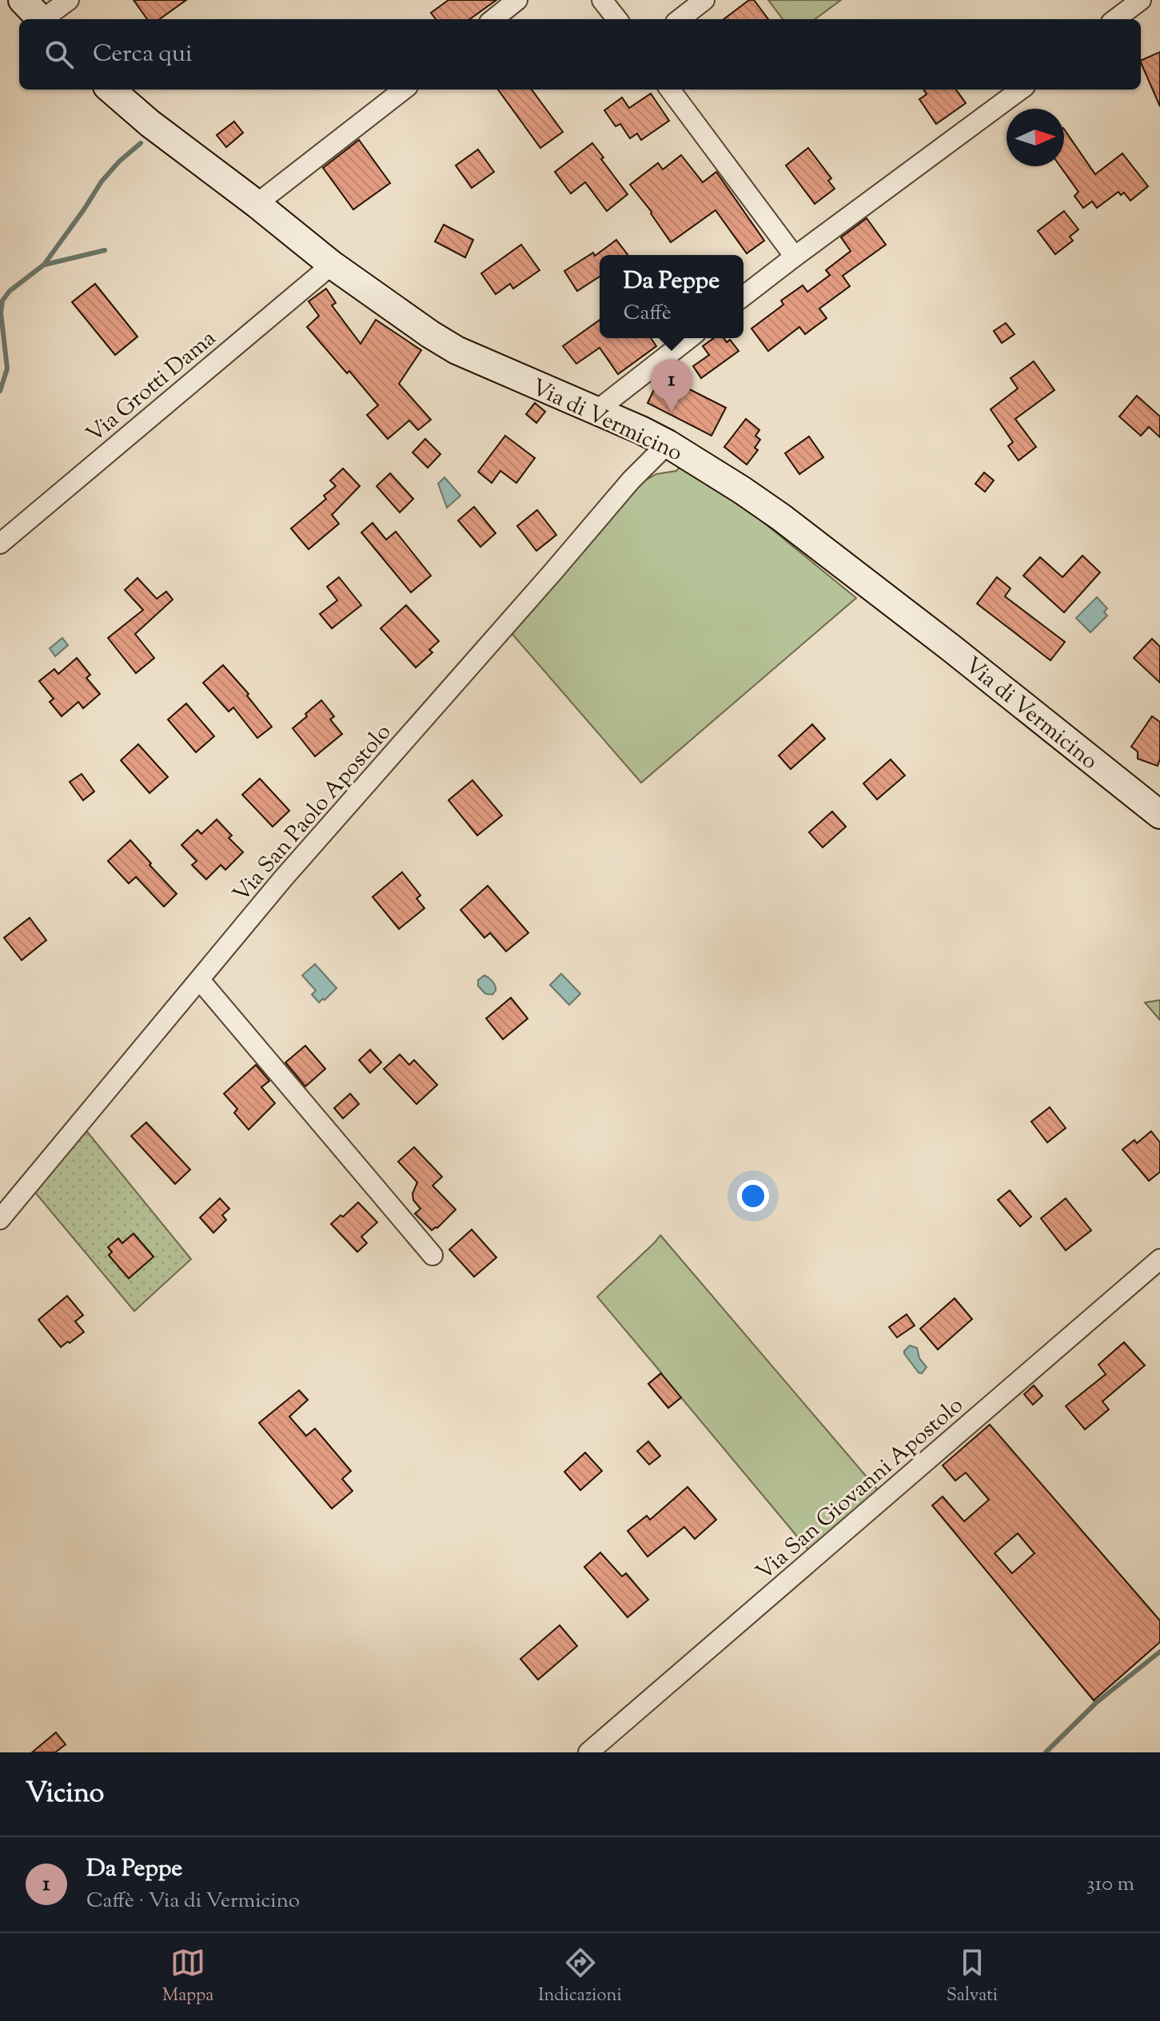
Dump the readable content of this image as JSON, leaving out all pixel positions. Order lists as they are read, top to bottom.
{
  "streets": {
    "main road": ["Via di Vermicino"],
    "street": ["Via Grotti Dama", "Via San Paolo Apostolo", "Via San Giovanni Apostolo"]
  },
  "crossings": [
    ["Via Grotti Dama", "Via di Vermicino"],
    ["Via di Vermicino", "Via San Paolo Apostolo"]
  ],
  "north": "right",
  "page": {
    "search": "Cerca qui",
    "popup": ["Da Peppe", "Caffè"],
    "pins": "1",
    "heading": "Vicino",
    "list": [
      {
        "mark": "1",
        "name": "Da Peppe",
        "note": "Caffè · Via di Vermicino",
        "value": "310 m"
      }
    ],
    "nav": ["Mappa", "Indicazioni", "Salvati"]
  }
}
